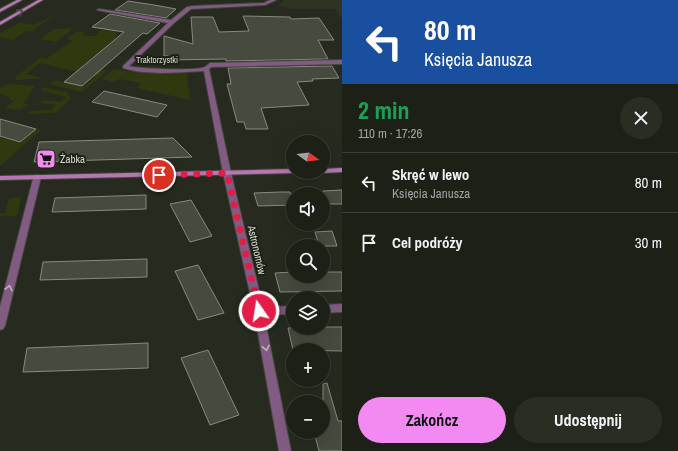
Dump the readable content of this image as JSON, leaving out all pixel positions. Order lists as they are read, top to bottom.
{
  "streets": {
    "street": ["Traktorzystki", "Astronomów"]
  },
  "one_way": ["Astronomów"],
  "places": {
    "supermarket": ["Żabka"]
  },
  "north": "right",
  "page": {
    "turn": ["80 m", "Księcia Janusza"],
    "heading": ["2 min", "110 m · 17:26"],
    "map_buttons": ["+", "−"],
    "list": [
      {
        "name": "Skręć w lewo",
        "note": "Księcia Janusza",
        "value": "80 m"
      },
      {
        "name": "Cel podróży",
        "value": "30 m"
      }
    ],
    "buttons": ["Zakończ", "Udostępnij"]
  }
}
